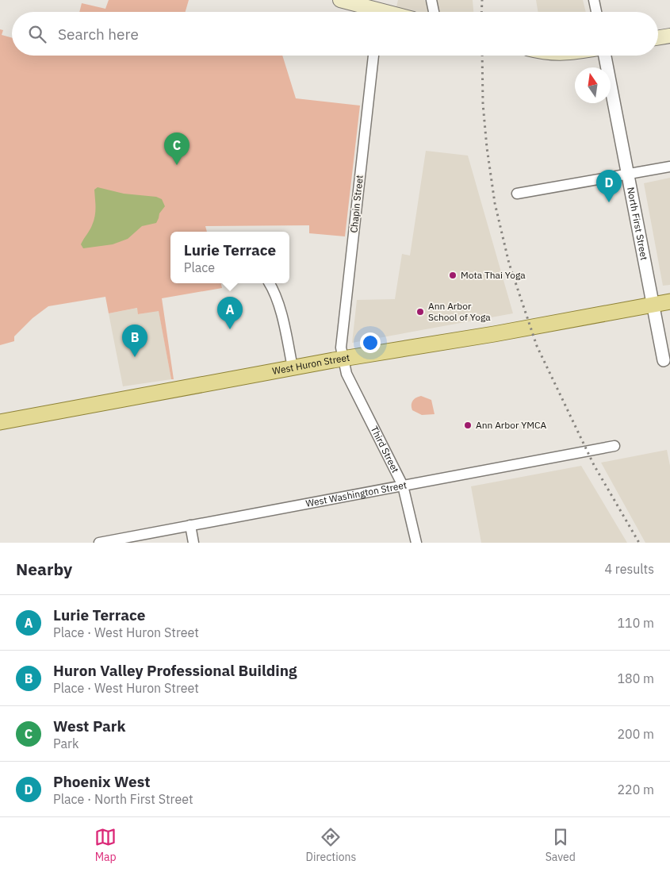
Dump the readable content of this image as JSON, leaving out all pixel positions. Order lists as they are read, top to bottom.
{
  "streets": {
    "main road": ["West Huron Street"],
    "street": [
      "Chapin Street",
      "North First Street",
      "Third Street",
      "West Washington Street"
    ]
  },
  "crossings": [
    ["Chapin Street", "West Huron Street"],
    ["Chapin Street", "Third Street"],
    ["North First Street", "West Huron Street"],
    ["West Huron Street", "Third Street"],
    ["Third Street", "West Washington Street"]
  ],
  "places": ["Mota Thai Yoga", "Ann Arbor School of Yoga", "Ann Arbor YMCA"],
  "north": "top",
  "page": {
    "search": "Search here",
    "pins": [
      "C",
      "D",
      "A",
      "B"
    ],
    "popup": ["Lurie Terrace", "Place"],
    "heading": ["Nearby", "4 results"],
    "list": [
      {
        "mark": "A",
        "name": "Lurie Terrace",
        "note": "Place · West Huron Street",
        "value": "110 m"
      },
      {
        "mark": "B",
        "name": "Huron Valley Professional Building",
        "note": "Place · West Huron Street",
        "value": "180 m"
      },
      {
        "mark": "C",
        "name": "West Park",
        "note": "Park",
        "value": "200 m"
      },
      {
        "mark": "D",
        "name": "Phoenix West",
        "note": "Place · North First Street",
        "value": "220 m"
      }
    ],
    "nav": ["Map", "Directions", "Saved"]
  }
}
